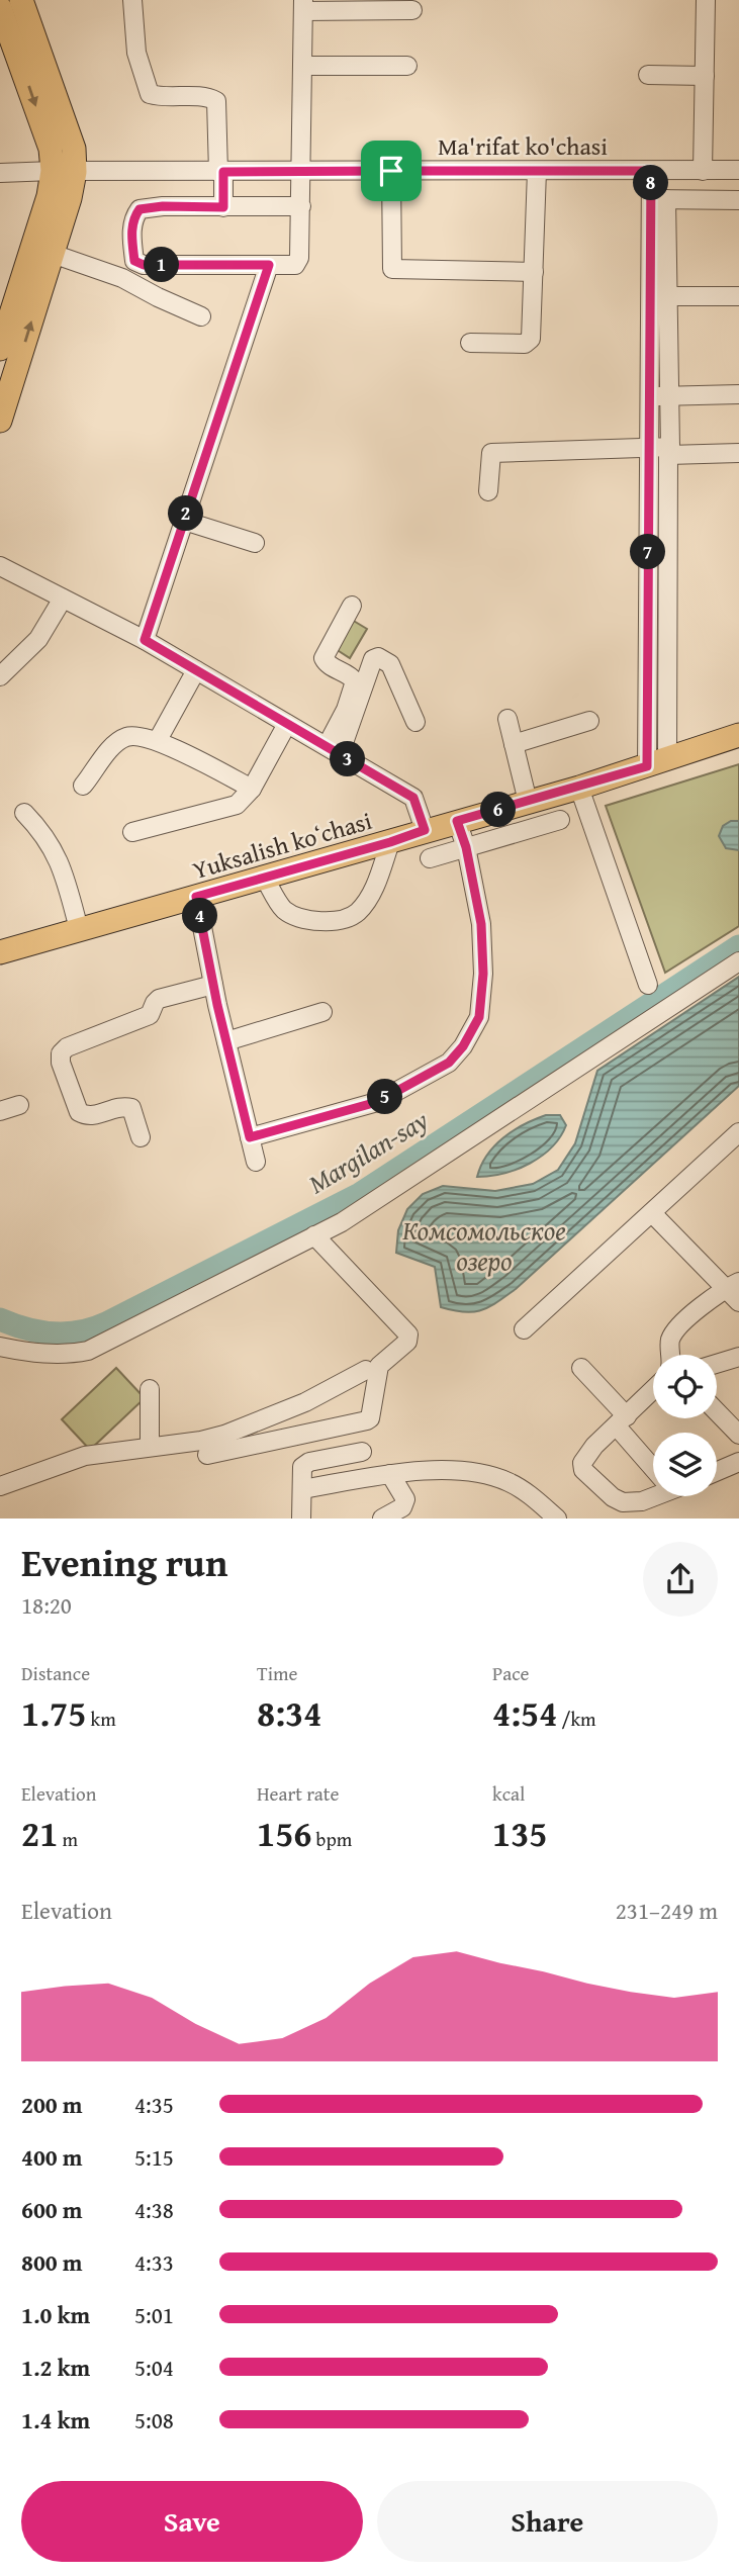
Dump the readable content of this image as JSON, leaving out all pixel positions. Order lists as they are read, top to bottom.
{
  "streets": {
    "main road": ["Yuksalish koʻchasi"],
    "street": ["Ma'rifat ko'chasi"]
  },
  "water": ["Margilan-say", "Комсомольское озеро"],
  "page": {
    "pins": [
      "8",
      "1",
      "2",
      "7",
      "3",
      "6",
      "4",
      "5"
    ],
    "heading": ["Evening run", "18:20"],
    "stats": [
      ["Distance", "1.75 km"],
      ["Time", "8:34"],
      ["Pace", "4:54 /km"],
      ["Elevation", "21 m"],
      ["Heart rate", "156 bpm"],
      ["kcal", "135"]
    ],
    "chart": ["Elevation", "231–249 m"],
    "list": [
      {
        "name": "200 m",
        "note": "4:35"
      },
      {
        "name": "400 m",
        "note": "5:15"
      },
      {
        "name": "600 m",
        "note": "4:38"
      },
      {
        "name": "800 m",
        "note": "4:33"
      },
      {
        "name": "1.0 km",
        "note": "5:01"
      },
      {
        "name": "1.2 km",
        "note": "5:04"
      },
      {
        "name": "1.4 km",
        "note": "5:08"
      }
    ],
    "buttons": ["Save", "Share"]
  }
}
